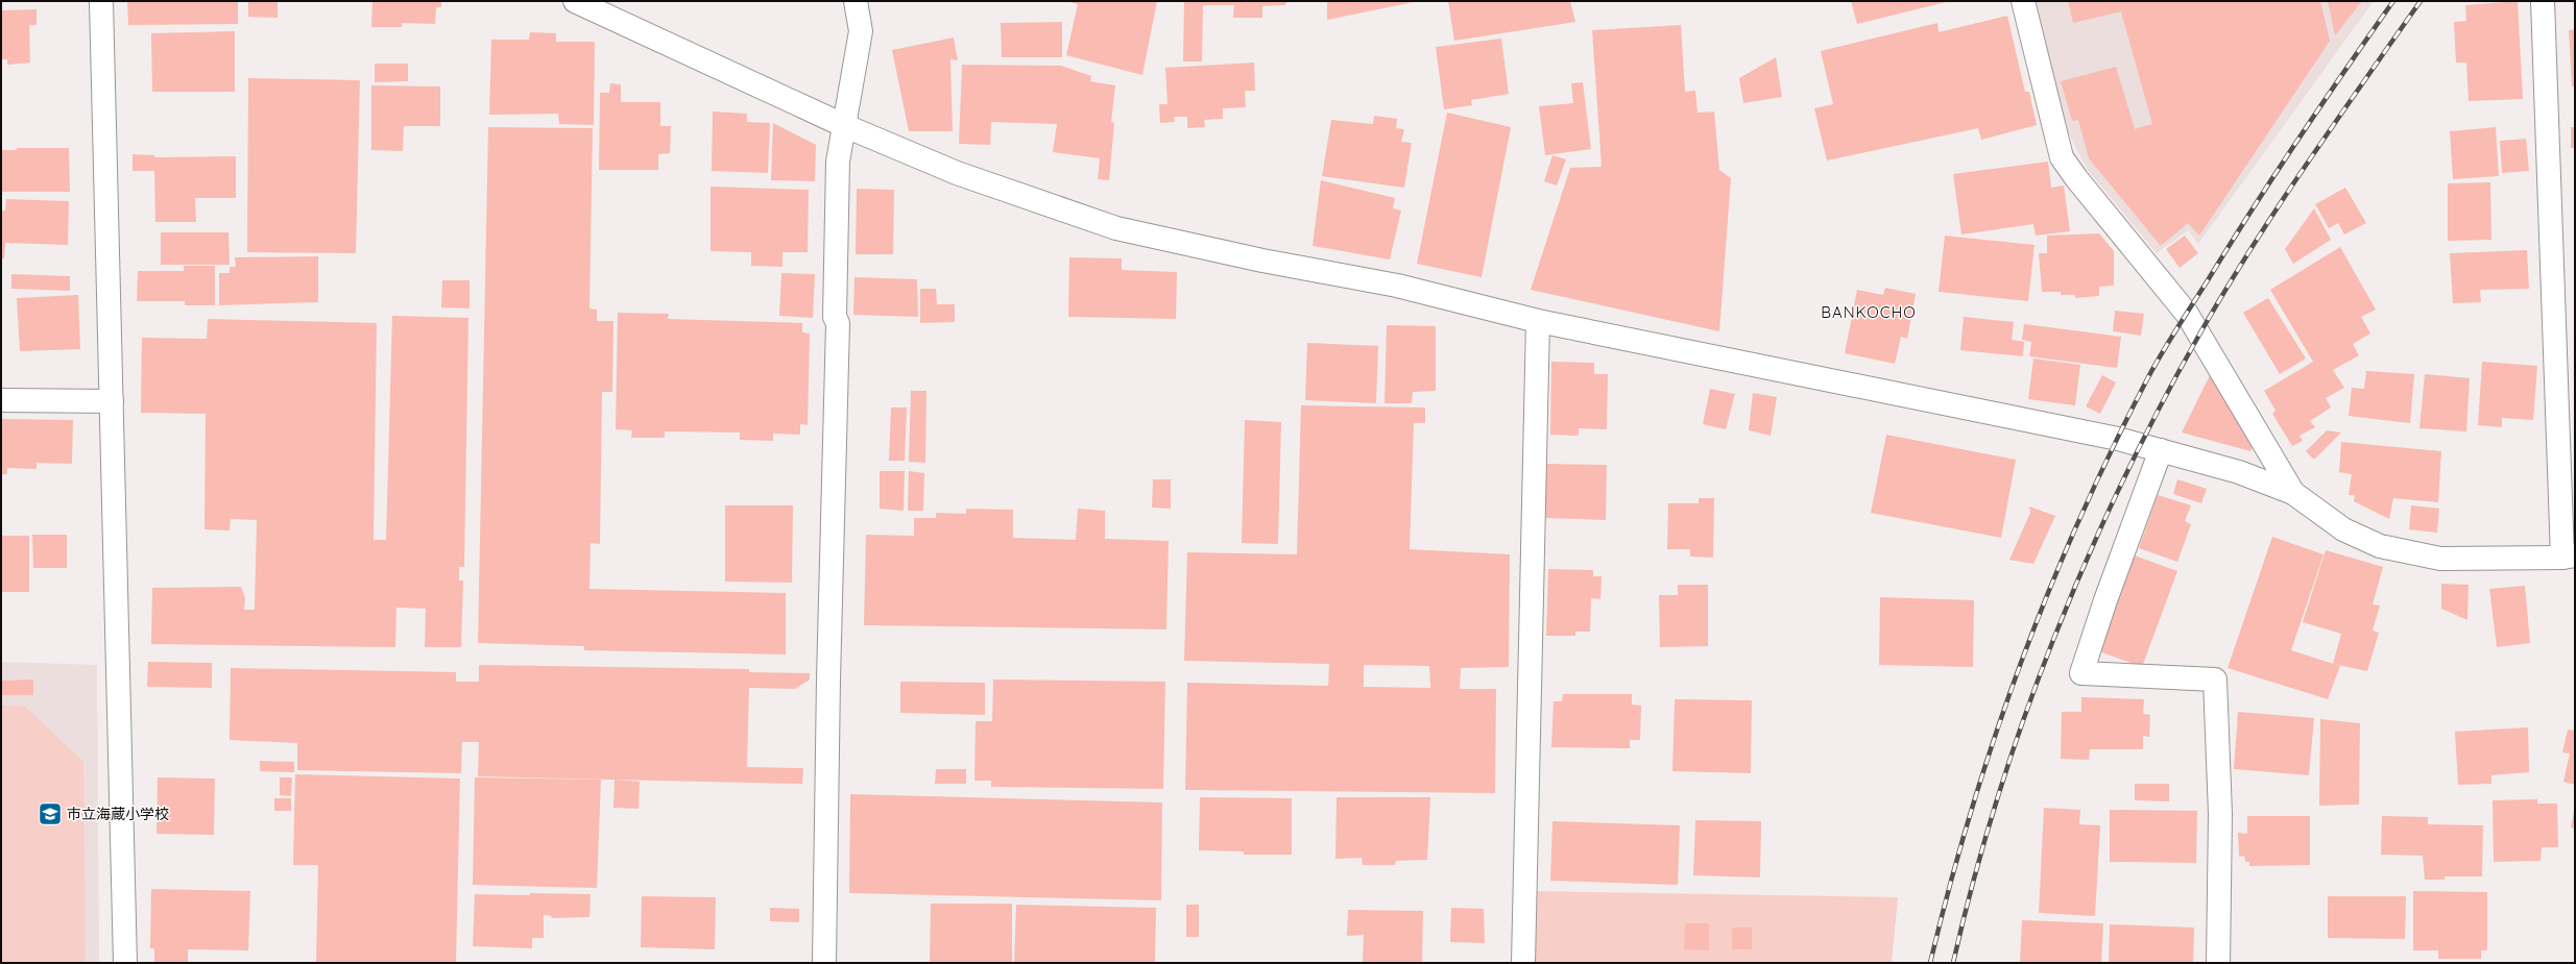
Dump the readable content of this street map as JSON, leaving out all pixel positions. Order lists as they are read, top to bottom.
{
  "districts": ["BANKOCHO"],
  "places": {
    "school or university": ["市立海蔵小学校"]
  }
}
